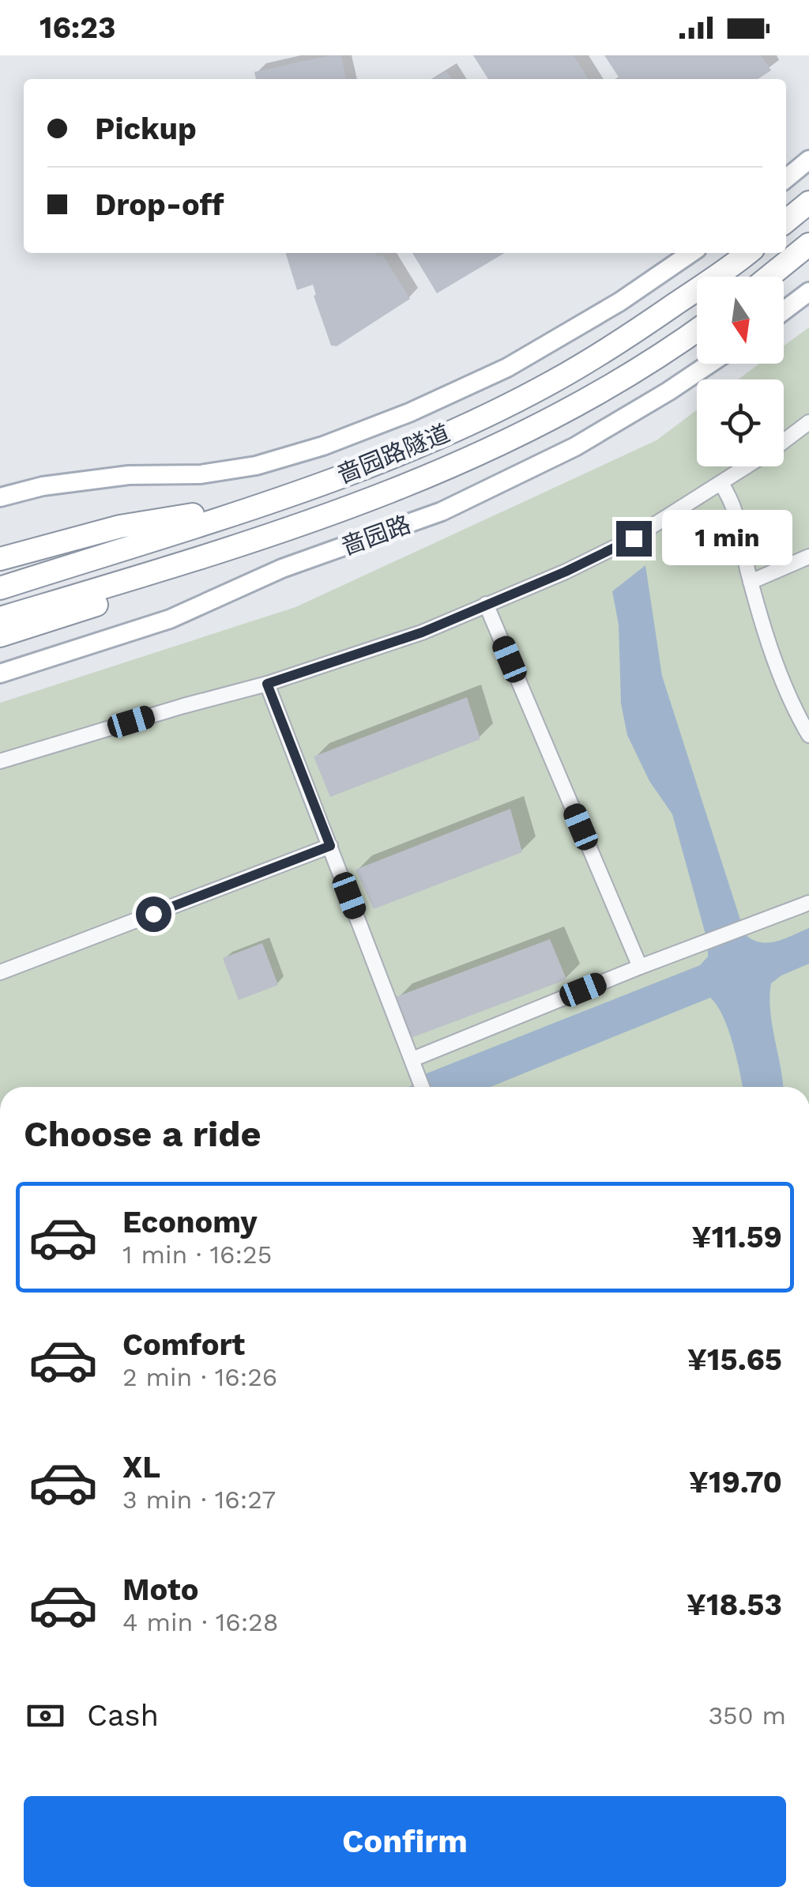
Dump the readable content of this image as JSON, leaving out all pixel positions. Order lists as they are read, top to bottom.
{
  "streets": {
    "highway": ["啬园路隧道"],
    "main road": ["啬园路"]
  },
  "north": "bottom",
  "page": {
    "status": "16:23",
    "banner": ["Pickup", "Drop-off"],
    "bubble": "1 min",
    "heading": "Choose a ride",
    "list": [
      {
        "name": "Economy",
        "note": "1 min · 16:25",
        "value": "¥11.59"
      },
      {
        "name": "Comfort",
        "note": "2 min · 16:26",
        "value": "¥15.65"
      },
      {
        "name": "XL",
        "note": "3 min · 16:27",
        "value": "¥19.70"
      },
      {
        "name": "Moto",
        "note": "4 min · 16:28",
        "value": "¥18.53"
      }
    ],
    "pay": ["Cash", "350 m"],
    "buttons": "Confirm"
  }
}
